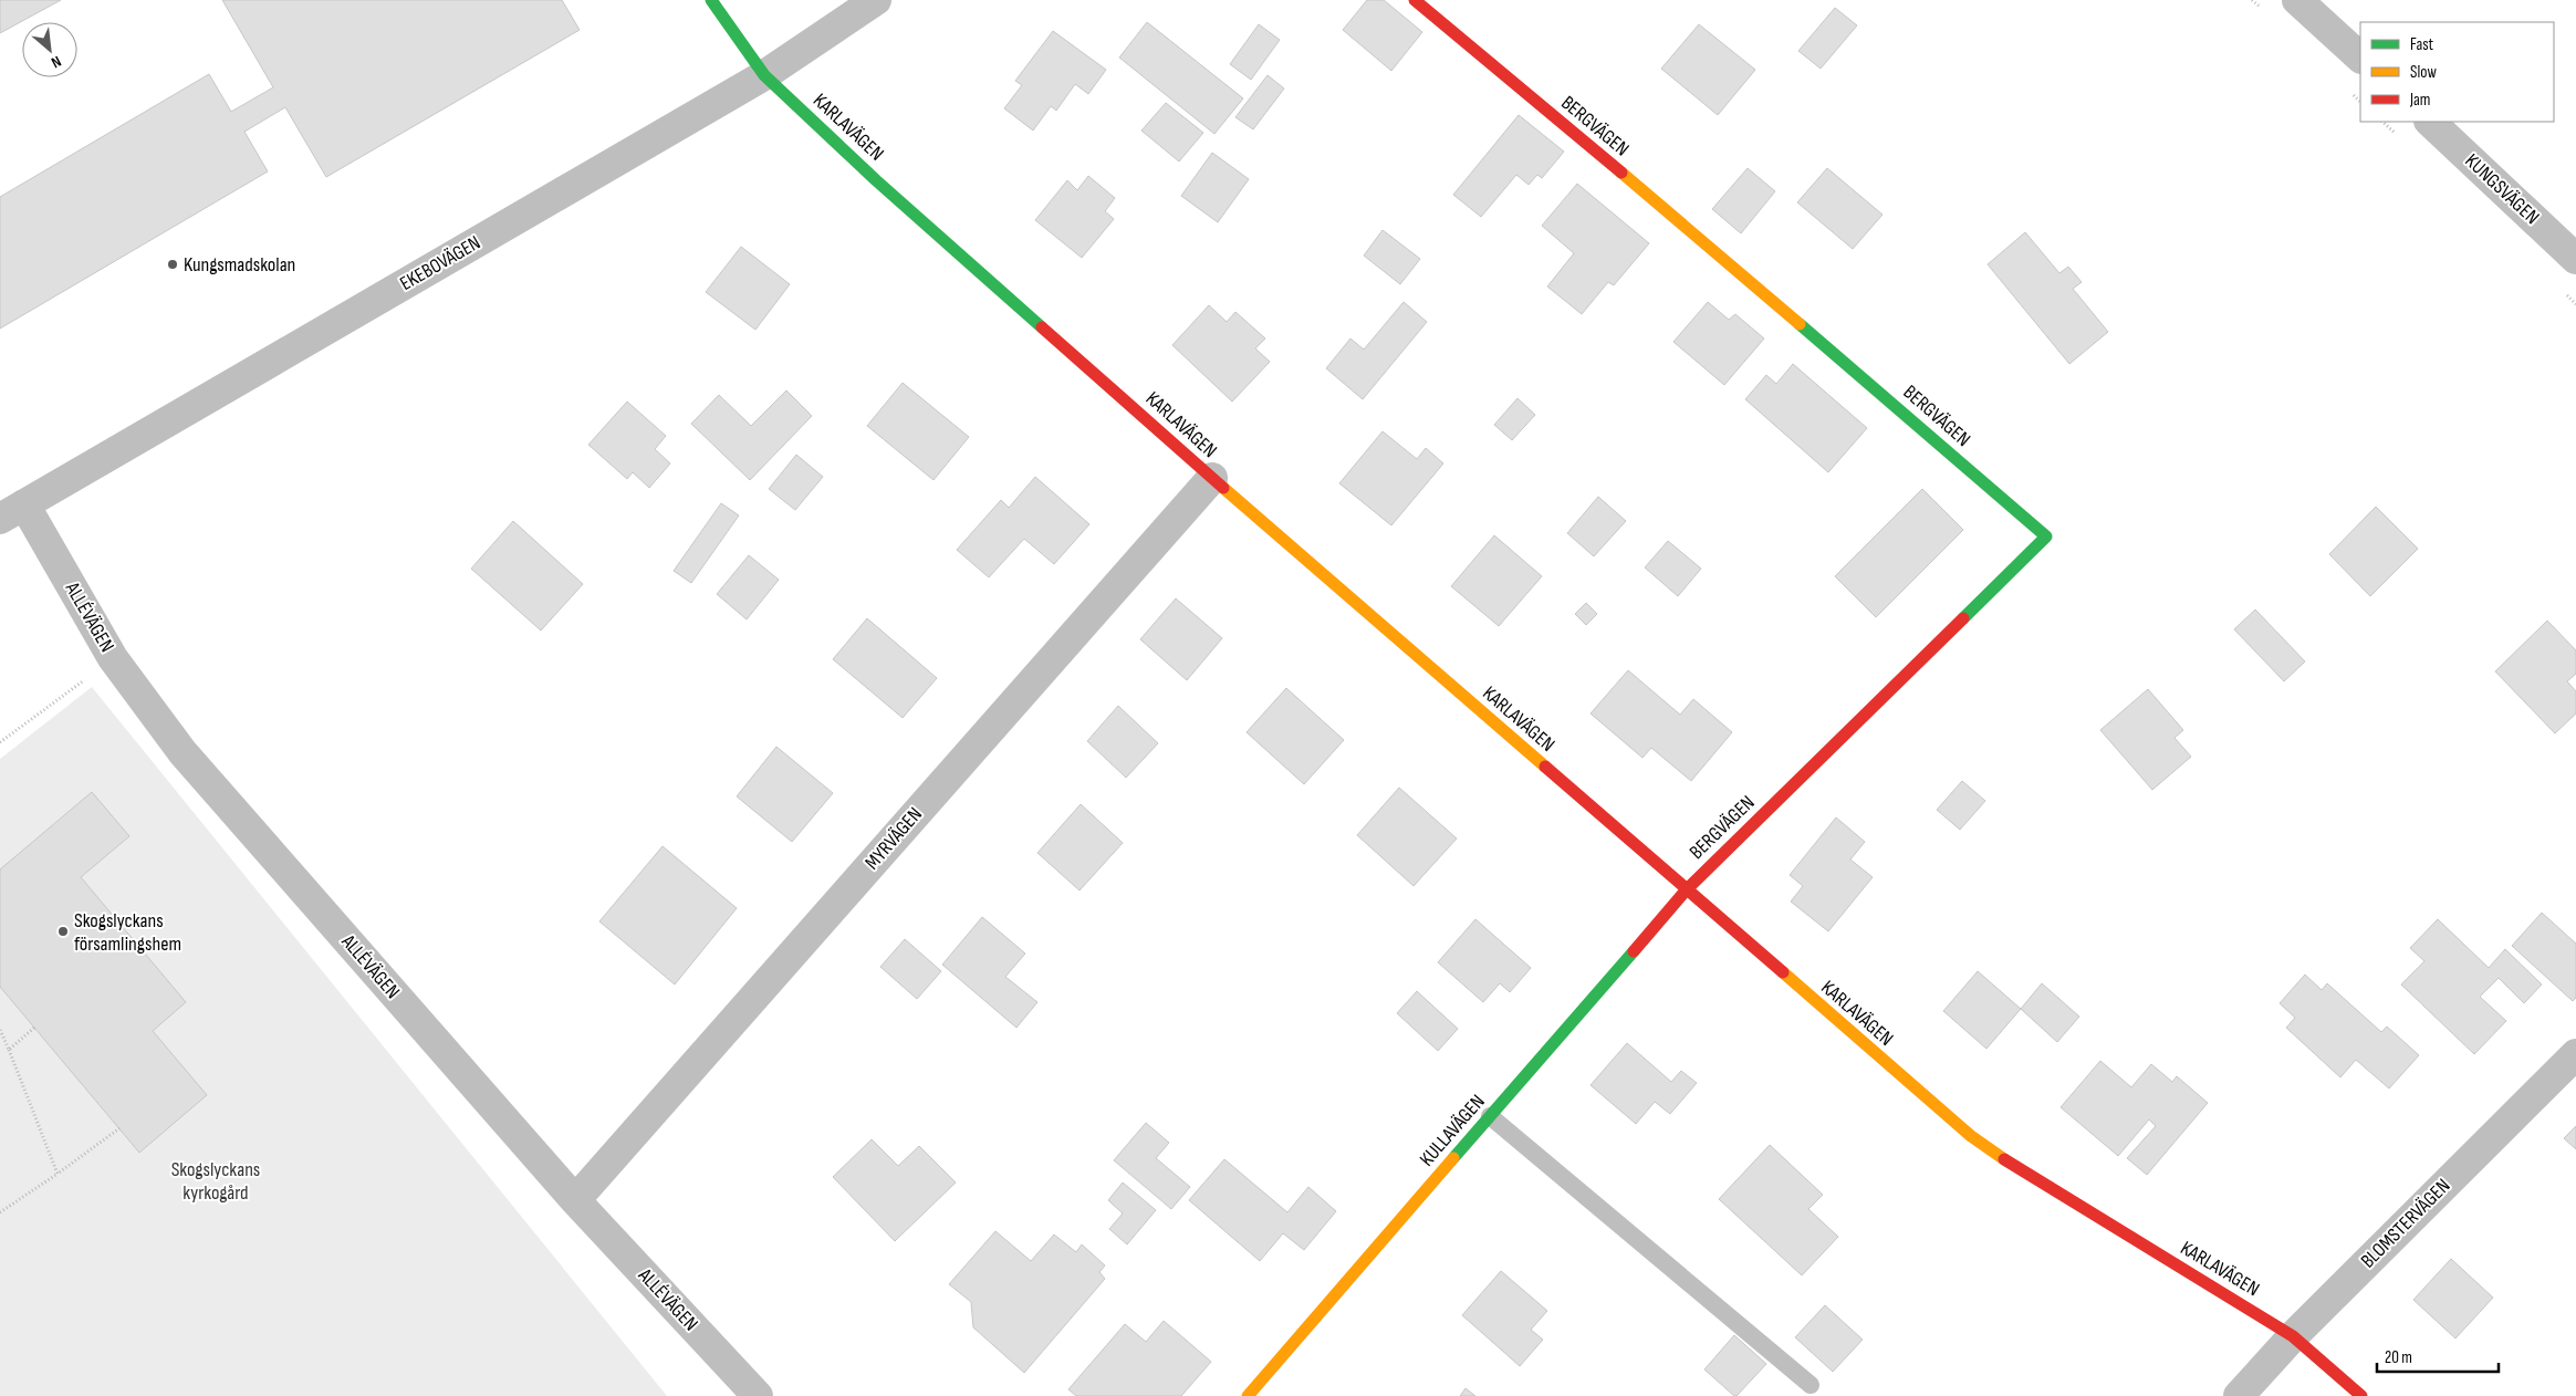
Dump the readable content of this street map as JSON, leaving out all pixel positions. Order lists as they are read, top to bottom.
{
  "streets": {
    "street": [
      "BERGVÄGEN",
      "KARLAVÄGEN",
      "KUNGSVÄGEN",
      "EKEBOVÄGEN",
      "ALLÉVÄGEN",
      "MYRVÄGEN",
      "KULLAVÄGEN",
      "BLOMSTERVÄGEN"
    ]
  },
  "crossings": [
    ["BERGVÄGEN", "KARLAVÄGEN"],
    ["BERGVÄGEN", "KULLAVÄGEN"],
    ["KARLAVÄGEN", "EKEBOVÄGEN"],
    ["KARLAVÄGEN", "MYRVÄGEN"],
    ["KARLAVÄGEN", "KULLAVÄGEN"],
    ["KARLAVÄGEN", "BLOMSTERVÄGEN"],
    ["EKEBOVÄGEN", "ALLÉVÄGEN"],
    ["ALLÉVÄGEN", "MYRVÄGEN"]
  ],
  "parks": ["Skogslyckans kyrkogård"],
  "places": ["Kungsmadskolan", "Skogslyckans församlingshem"],
  "legend": ["Fast", "Slow", "Jam"],
  "scale_bar": "20 m",
  "north": "bottom right"
}
